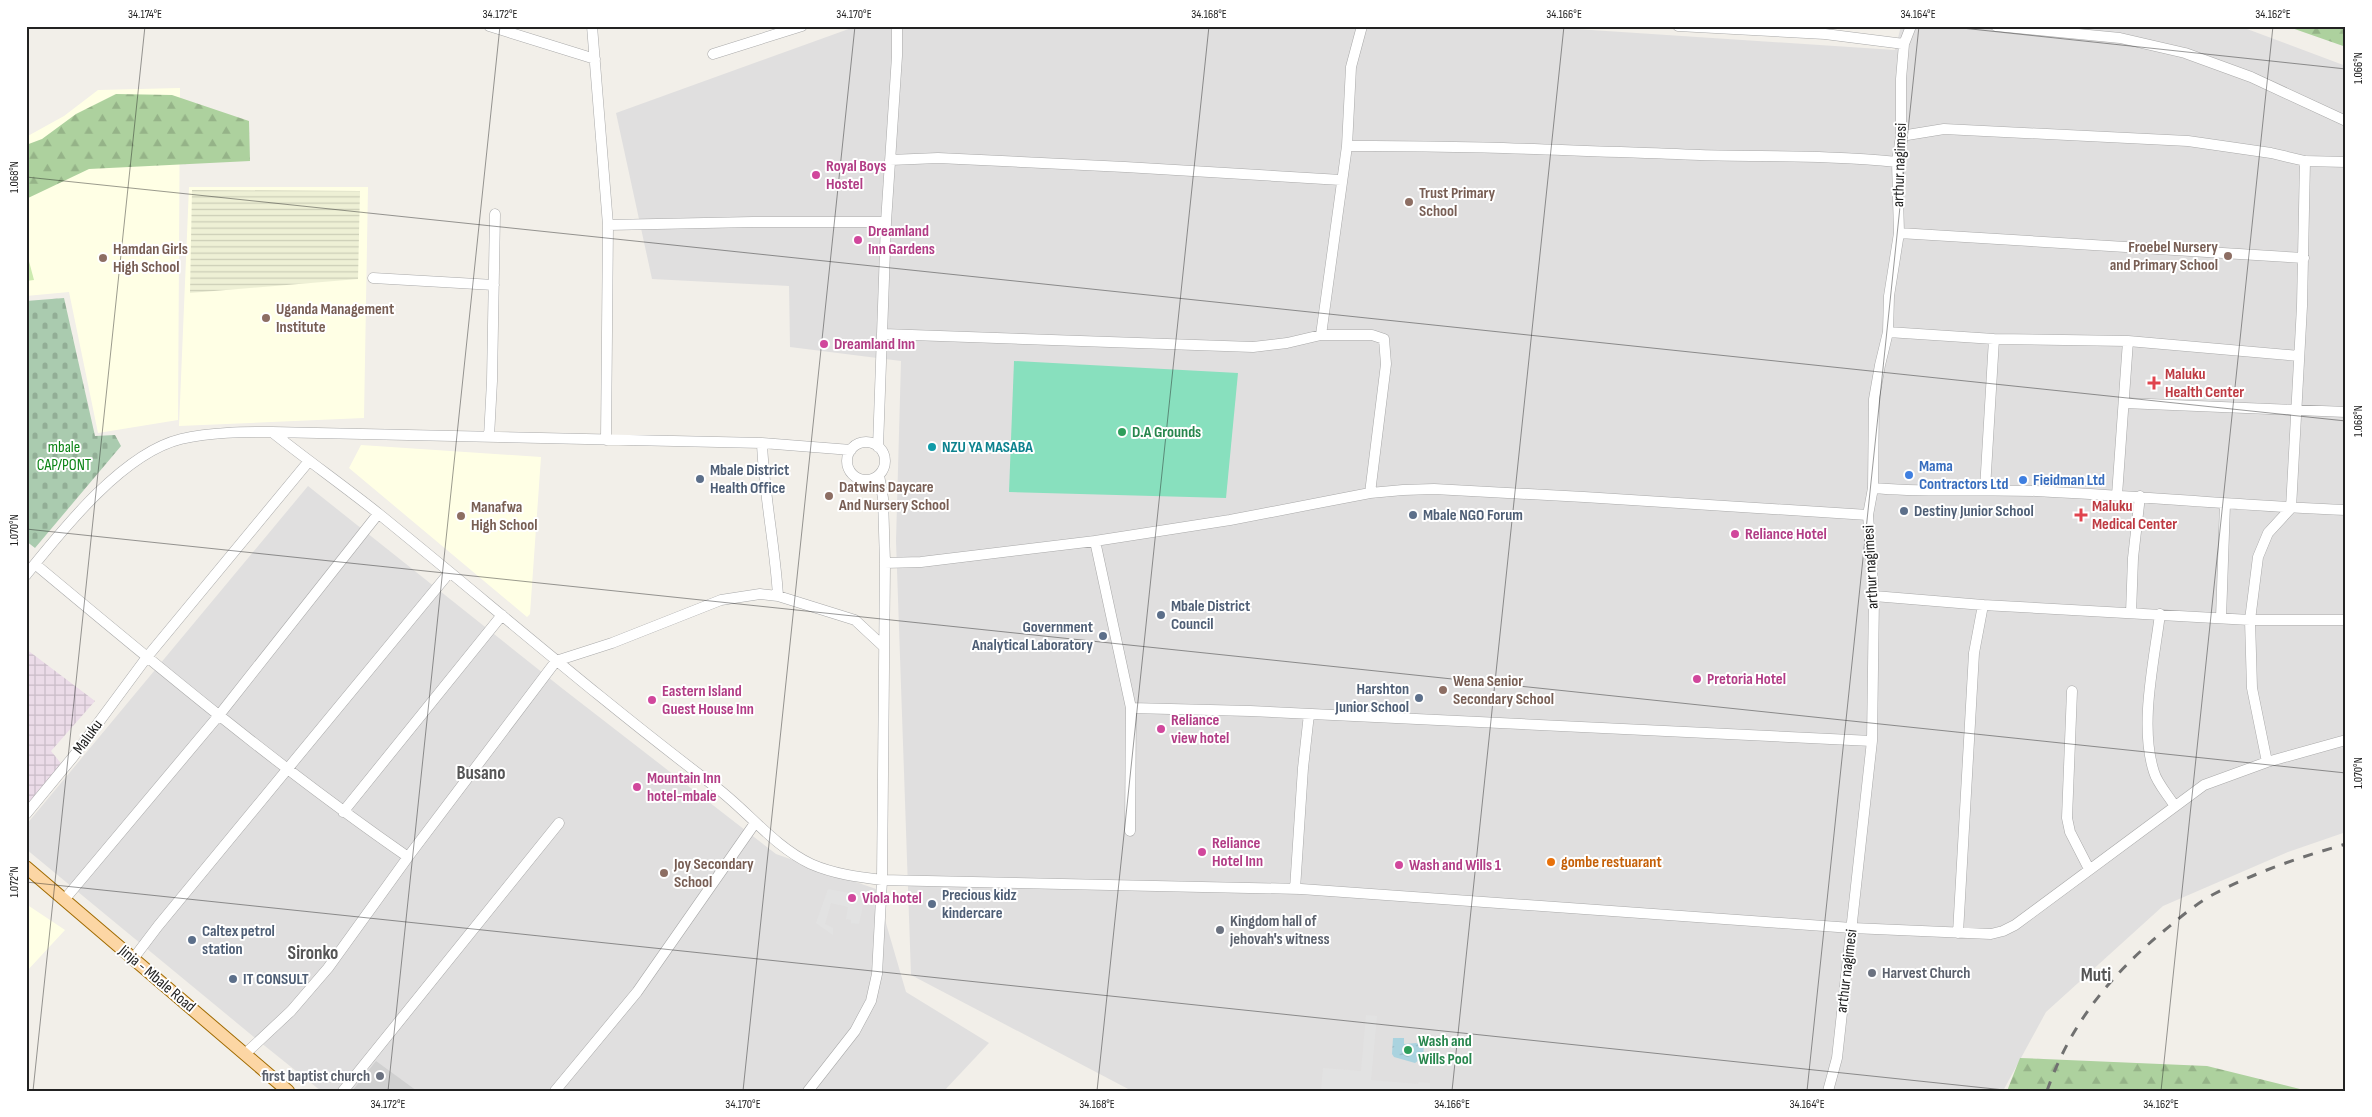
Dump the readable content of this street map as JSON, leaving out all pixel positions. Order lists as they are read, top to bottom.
{
  "streets": {
    "main road": ["Jinja - Mbale Road"],
    "street": ["arthur nagimesi", "Maluku"]
  },
  "districts": ["Busano", "Sironko", "Muti"],
  "parks": ["mbale CAP/PONT"],
  "places": {
    "other": [
      "Royal Boys Hostel",
      "Trust Primary School",
      "Dreamland Inn Gardens",
      "Froebel Nursery and Primary School",
      "Hamdan Girls High School",
      "Uganda Management Institute",
      "Dreamland Inn",
      "D.A Grounds",
      "NZU YA MASABA",
      "Mama Contractors Ltd",
      "Mbale District Health Office",
      "Fieidman Ltd",
      "Datwins Daycare And Nursery School",
      "Destiny Junior School",
      "Mbale NGO Forum",
      "Manafwa High School",
      "Reliance Hotel",
      "Mbale District Council",
      "Government Analytical Laboratory",
      "Pretoria Hotel",
      "Wena Senior Secondary School",
      "Harshton Junior School",
      "Eastern Island Guest House Inn",
      "Reliance view hotel",
      "Mountain Inn hotel-mbale",
      "Reliance Hotel Inn",
      "gombe restuarant",
      "Wash and Wills 1",
      "Joy Secondary School",
      "Viola hotel",
      "Precious kidz kindercare",
      "Kingdom hall of jehovah's witness",
      "Caltex petrol station",
      "Harvest Church",
      "IT CONSULT",
      "Wash and Wills Pool",
      "first baptist church"
    ],
    "health": ["Maluku Health Center", "Maluku Medical Center"]
  },
  "coordinates": [
    "34.174°E",
    "34.172°E",
    "34.170°E",
    "34.168°E",
    "34.166°E",
    "34.164°E",
    "34.162°E",
    "1.066°N",
    "1.068°N",
    "1.070°N",
    "1.072°N"
  ]
}
